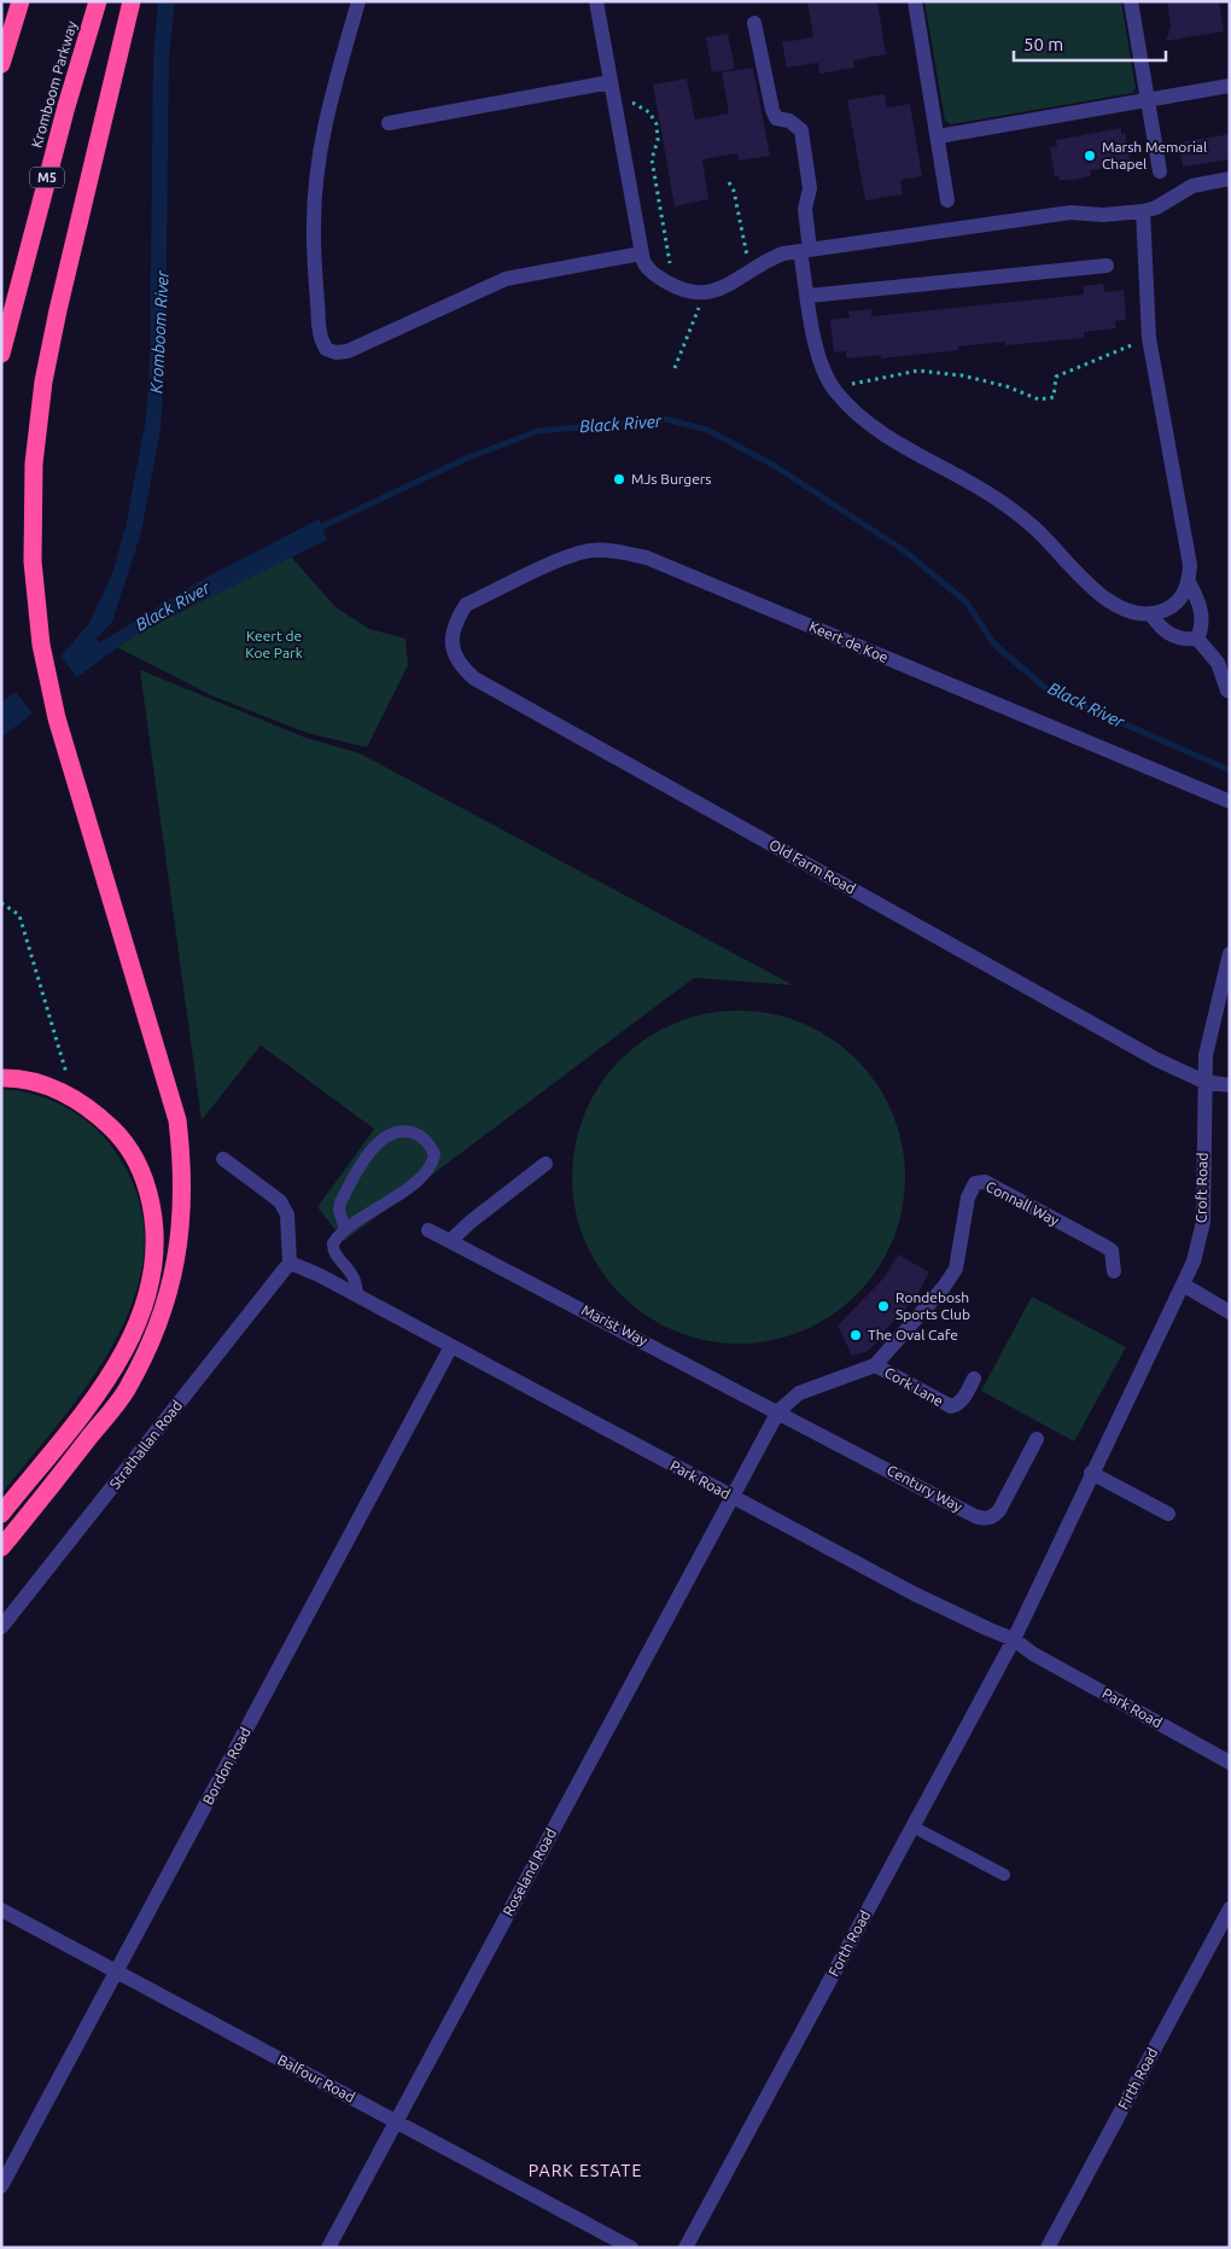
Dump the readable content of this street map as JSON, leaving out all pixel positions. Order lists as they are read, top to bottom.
{
  "streets": {
    "highway": ["Kromboom Parkway", "M5"],
    "street": [
      "Keert de Koe",
      "Old Farm Road",
      "Croft Road",
      "Connall Way",
      "Marist Way",
      "Cork Lane",
      "Strathallan Road",
      "Park Road",
      "Century Way",
      "Bordon Road",
      "Roseland Road",
      "Forth Road",
      "Balfour Road",
      "Firth Road"
    ]
  },
  "crossings": [
    ["Keert de Koe", "Old Farm Road"],
    ["Old Farm Road", "Croft Road"],
    ["Croft Road", "Park Road"],
    ["Croft Road", "Forth Road"],
    ["Connall Way", "Marist Way"],
    ["Connall Way", "Cork Lane"],
    ["Connall Way", "Century Way"],
    ["Connall Way", "Roseland Road"],
    ["Marist Way", "Century Way"],
    ["Marist Way", "Roseland Road"],
    ["Strathallan Road", "Park Road"],
    ["Park Road", "Bordon Road"],
    ["Park Road", "Roseland Road"],
    ["Park Road", "Forth Road"],
    ["Century Way", "Roseland Road"],
    ["Bordon Road", "Balfour Road"],
    ["Roseland Road", "Balfour Road"]
  ],
  "districts": ["PARK ESTATE"],
  "water": ["Kromboom River", "Black River"],
  "parks": ["Keert de Koe Park"],
  "places": [
    "Marsh Memorial Chapel",
    "MJs Burgers",
    "Rondebosh Sports Club",
    "The Oval Cafe"
  ],
  "scale_bar": "50 m"
}
